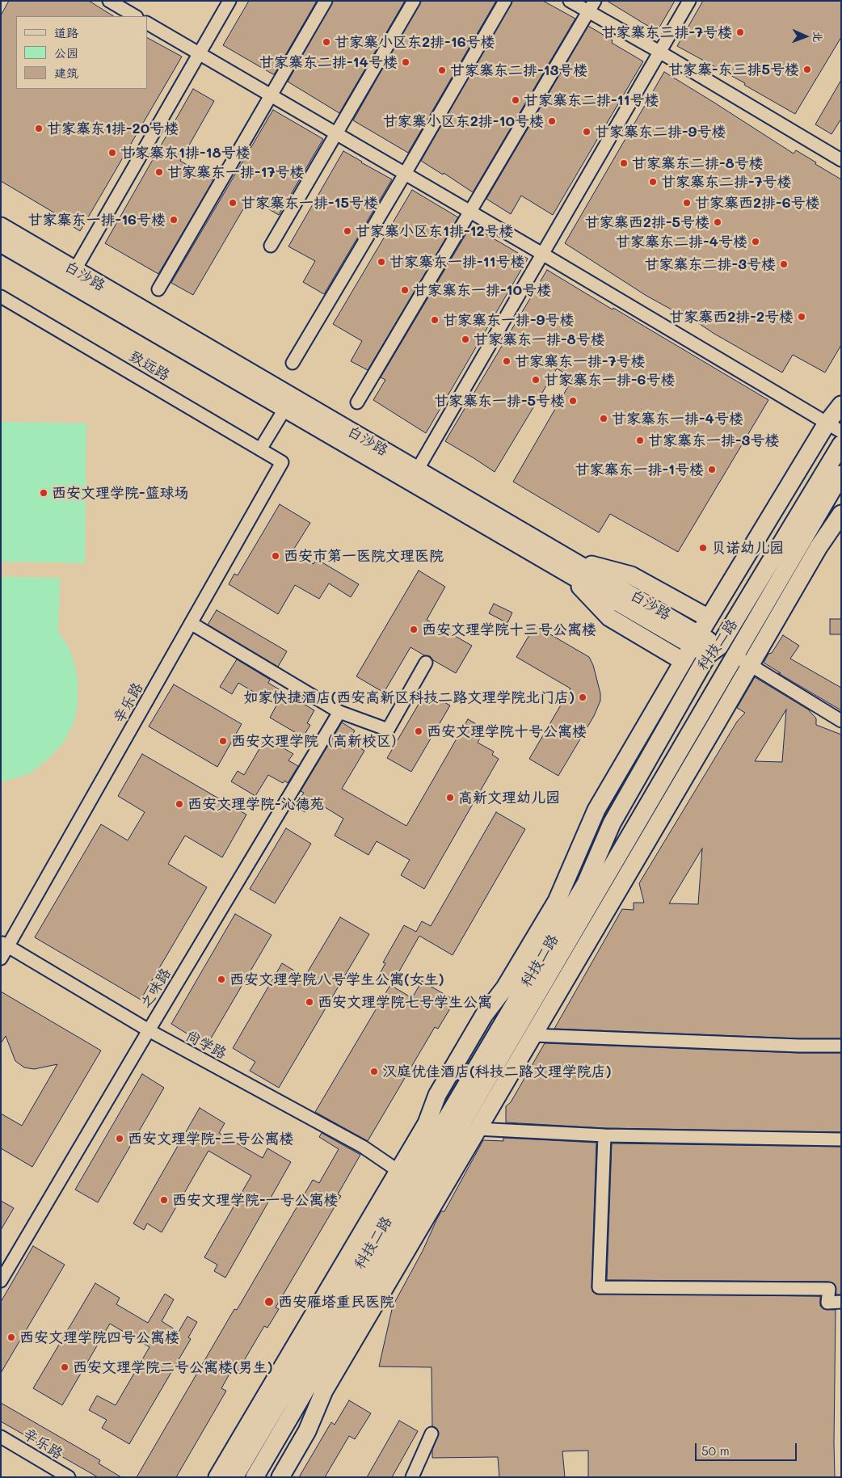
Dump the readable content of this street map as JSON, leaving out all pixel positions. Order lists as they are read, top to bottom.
{
  "streets": {
    "street": [
      "白沙路",
      "致远路",
      "科技二路",
      "辛乐路",
      "之味路",
      "尚学路"
    ]
  },
  "crossings": [
    ["白沙路", "科技二路"],
    ["致远路", "辛乐路"],
    ["辛乐路", "尚学路"],
    ["之味路", "尚学路"]
  ],
  "places": [
    "甘家寨东三排-7号楼",
    "甘家寨小区东2排-16号楼",
    "甘家寨东二排-14号楼",
    "甘家寨-东三排5号楼",
    "甘家寨东二排-13号楼",
    "甘家寨东二排-11号楼",
    "甘家寨小区东2排-10号楼",
    "甘家寨东1排-20号楼",
    "甘家寨东二排-9号楼",
    "甘家寨东1排-18号楼",
    "甘家寨东二排-8号楼",
    "甘家寨东一排-17号楼",
    "甘家寨东二排-7号楼",
    "甘家寨东一排-15号楼",
    "甘家寨西2排-6号楼",
    "甘家寨东一排-16号楼",
    "甘家寨西2排-5号楼",
    "甘家寨小区东1排-12号楼",
    "甘家寨东二排-4号楼",
    "甘家寨东一排-11号楼",
    "甘家寨东二排-3号楼",
    "甘家寨东一排-10号楼",
    "甘家寨西2排-2号楼",
    "甘家寨东一排-9号楼",
    "甘家寨东一排-8号楼",
    "甘家寨东一排-7号楼",
    "甘家寨东一排-6号楼",
    "甘家寨东一排-5号楼",
    "甘家寨东一排-4号楼",
    "甘家寨东一排-3号楼",
    "甘家寨东一排-1号楼",
    "西安文理学院-篮球场",
    "贝诺幼儿园",
    "西安市第一医院文理医院",
    "西安文理学院十三号公寓楼",
    "如家快捷酒店(西安高新区科技二路文理学院北门店)",
    "西安文理学院十号公寓楼",
    "西安文理学院（高新校区）",
    "高新文理幼儿园",
    "西安文理学院-沁德苑",
    "西安文理学院八号学生公寓(女生)",
    "西安文理学院七号学生公寓",
    "汉庭优佳酒店(科技二路文理学院店)",
    "西安文理学院-三号公寓楼",
    "西安文理学院-一号公寓楼",
    "西安雁塔重民医院",
    "西安文理学院四号公寓楼",
    "西安文理学院二号公寓楼(男生)"
  ],
  "legend": ["道路", "公园", "建筑"],
  "scale_bar": "50 m",
  "north": "right"
}
